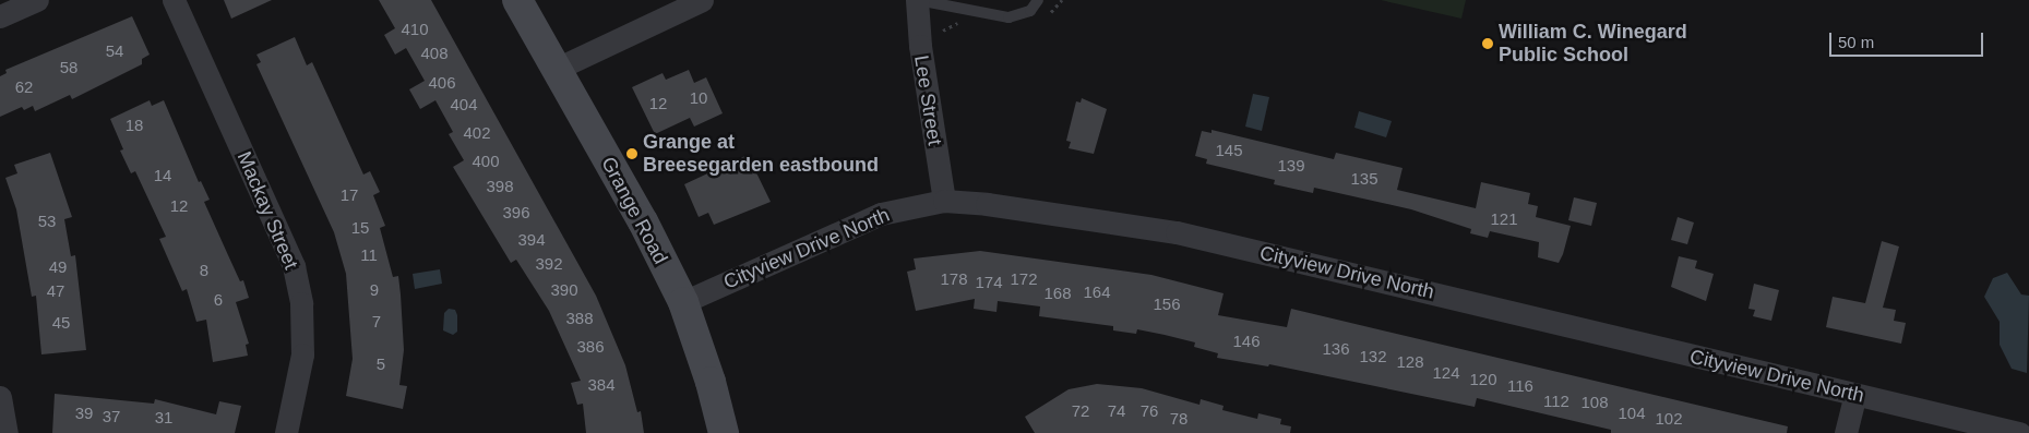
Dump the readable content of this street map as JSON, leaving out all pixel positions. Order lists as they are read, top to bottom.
{
  "streets": {
    "main road": ["Grange Road"],
    "street": ["Lee Street", "Mackay Street", "Cityview Drive North"]
  },
  "crossings": [
    ["Lee Street", "Cityview Drive North"],
    ["Grange Road", "Cityview Drive North"]
  ],
  "places": ["William C. Winegard Public School", "Grange at Breesegarden eastbound"],
  "house_numbers": [
    "410",
    "54",
    "408",
    "58",
    "406",
    "62",
    "10",
    "12",
    "404",
    "18",
    "402",
    "145",
    "400",
    "139",
    "14",
    "135",
    "398",
    "17",
    "12",
    "396",
    "121",
    "53",
    "15",
    "394",
    "11",
    "392",
    "49",
    "8",
    "178",
    "172",
    "174",
    "9",
    "390",
    "47",
    "164",
    "168",
    "6",
    "156",
    "388",
    "7",
    "45",
    "146",
    "386",
    "136",
    "132",
    "128",
    "5",
    "124",
    "120",
    "384",
    "116",
    "112",
    "108",
    "72",
    "74",
    "76",
    "39",
    "104",
    "37",
    "31",
    "78",
    "102"
  ],
  "scale_bar": "50 m"
}
